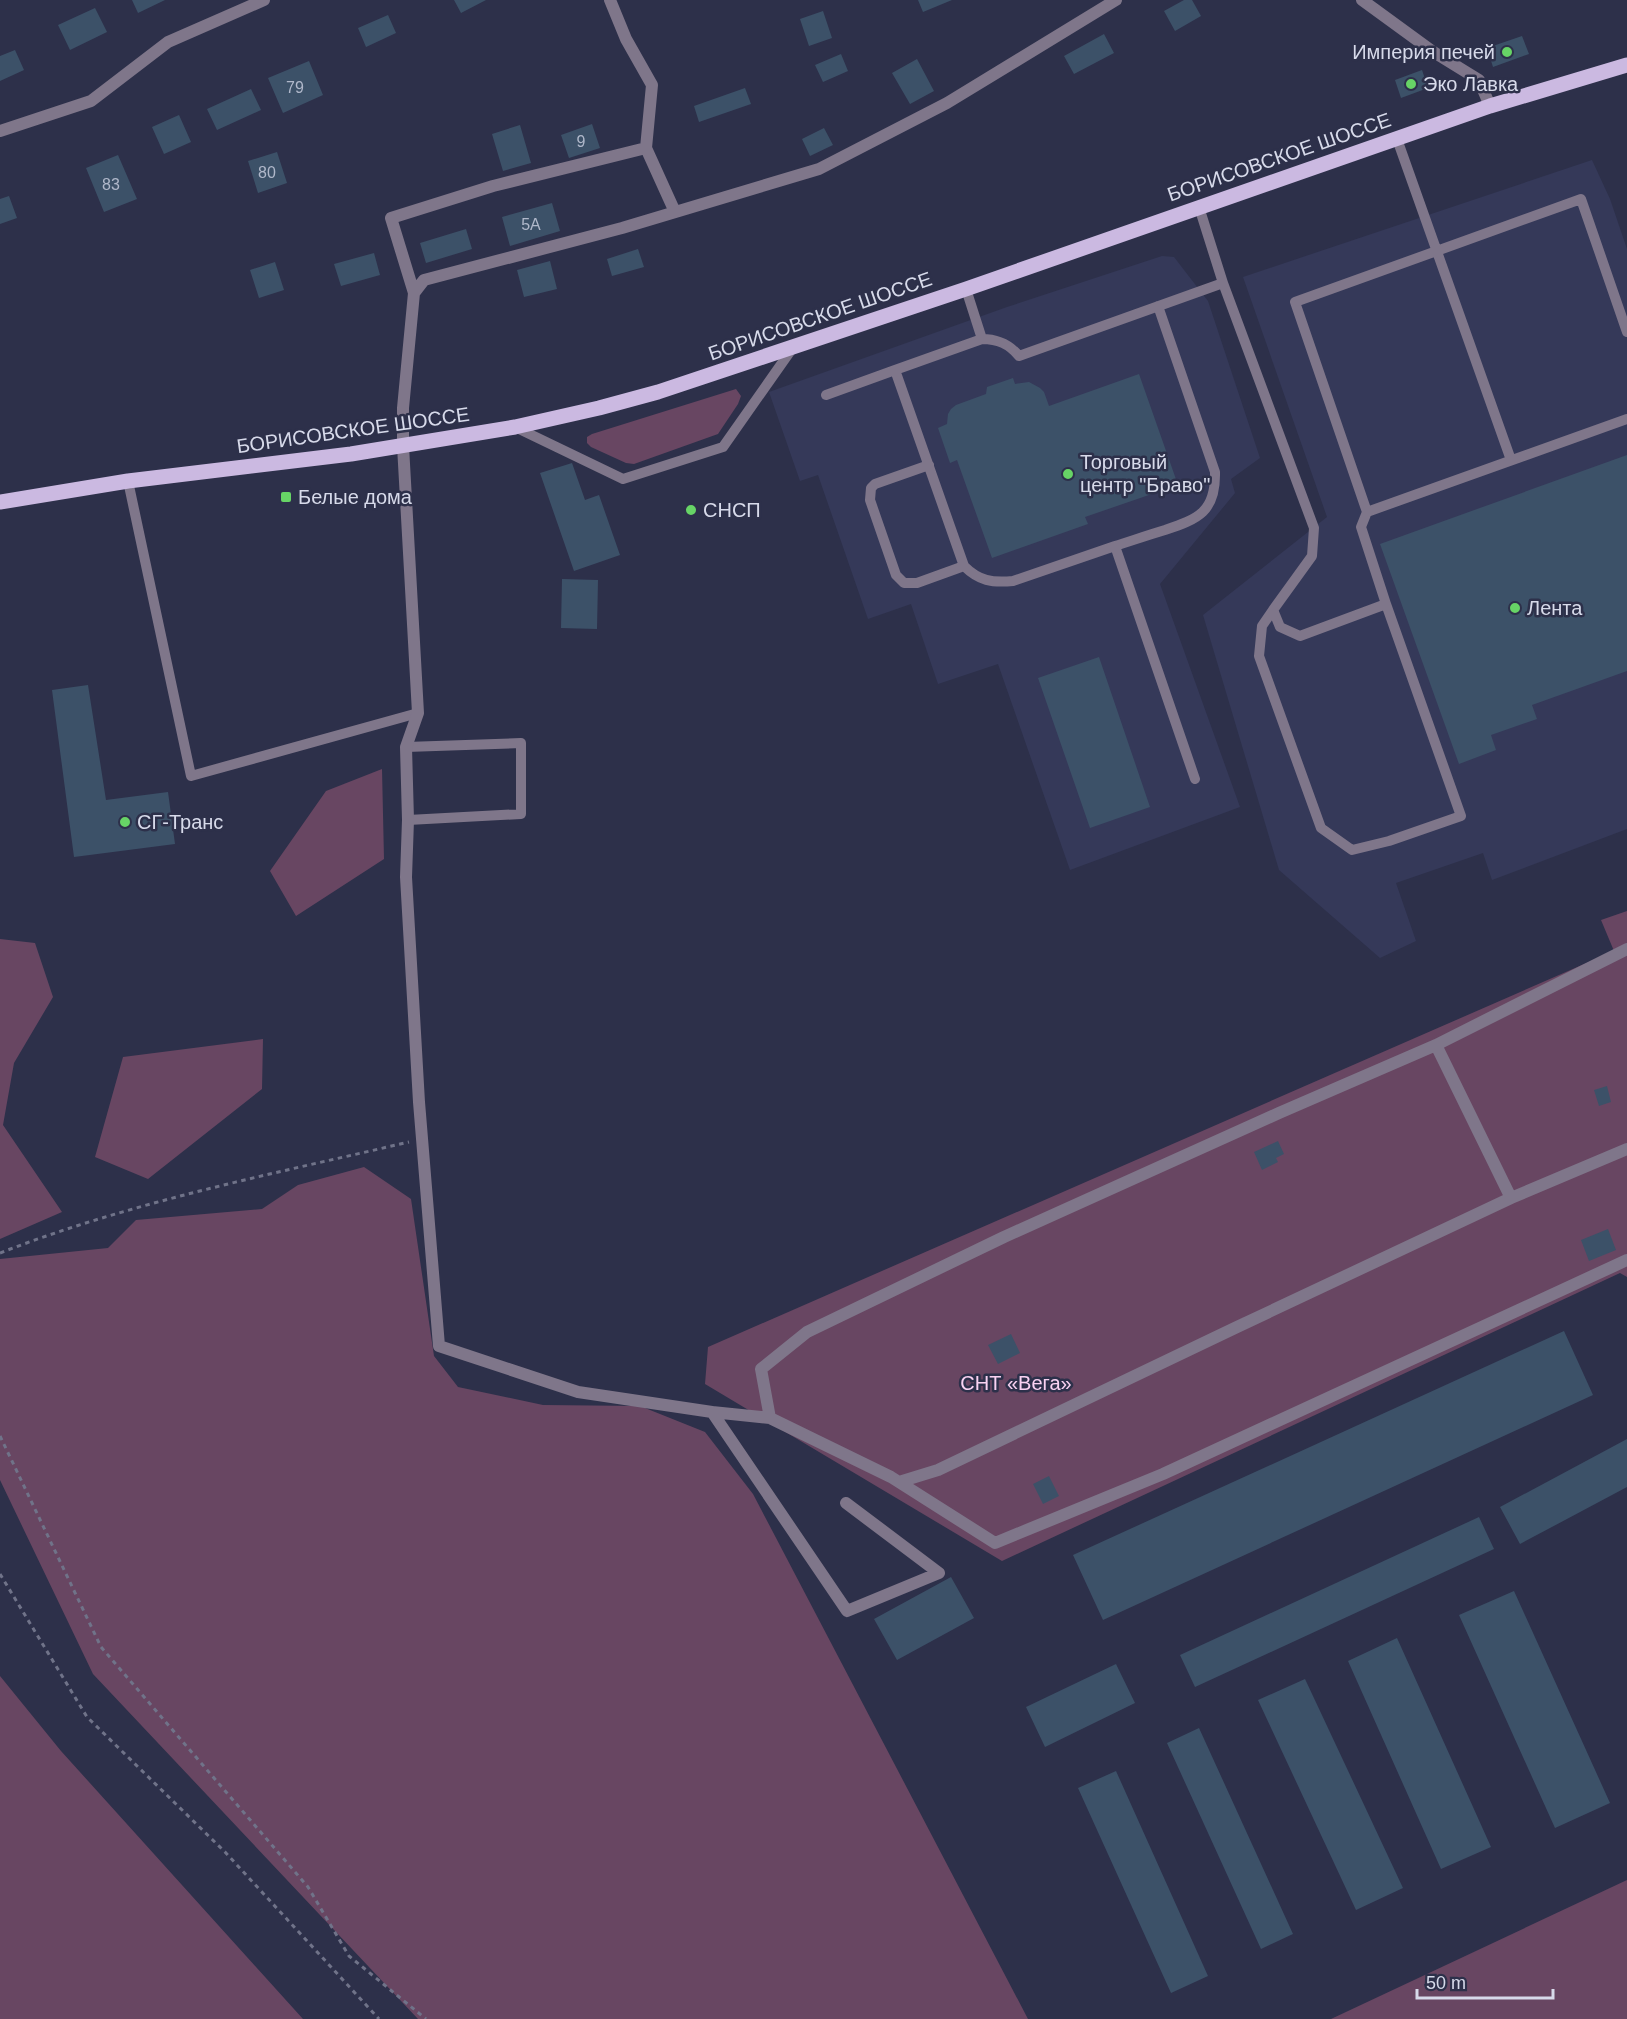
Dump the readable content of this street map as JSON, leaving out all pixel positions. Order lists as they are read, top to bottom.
{
  "streets": {
    "main road": ["БОРИСОВСКОЕ ШОССЕ"]
  },
  "parks": ["СНТ «Вега»"],
  "places": {
    "other": [
      "Империя печей",
      "Эко Лавка",
      "Торговый центр \"Браво\"",
      "СНСП",
      "Лента",
      "СГ-Транс"
    ],
    "transit": ["Белые дома"]
  },
  "house_numbers": [
    "79",
    "9",
    "80",
    "83",
    "5А"
  ],
  "scale_bar": "50 m"
}
